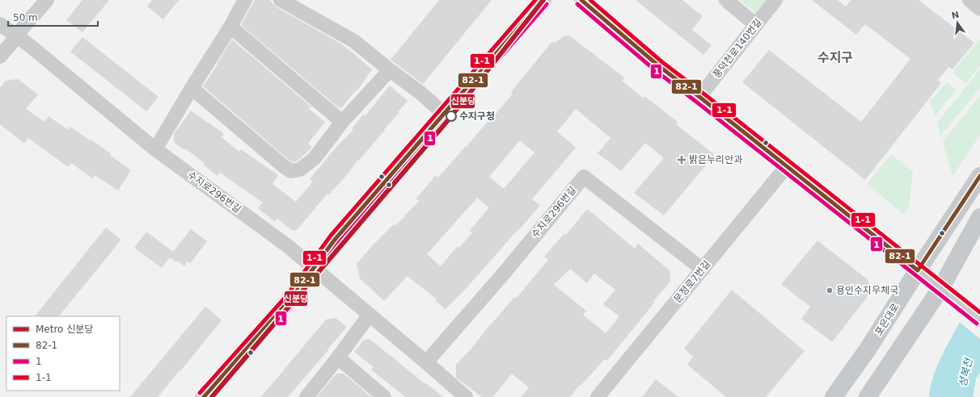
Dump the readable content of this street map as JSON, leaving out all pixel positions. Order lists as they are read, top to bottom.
{
  "streets": {
    "main road": ["포은대로"],
    "street": ["풍덕천로140번길", "수지로296번길", "문정로7번길"]
  },
  "crossings": [
    ["수지로296번길", "문정로7번길"]
  ],
  "districts": ["수지구"],
  "water": ["성복천"],
  "places": {
    "other": ["수지구청", "용인수지우체국"],
    "health": ["밝은누리안과"]
  },
  "lines": [
    "metro line 신분당",
    "transit line 82-1",
    "transit line 1-1",
    "transit line 1"
  ],
  "legend": [
    "Metro 신분당",
    "82-1",
    "1",
    "1-1"
  ],
  "scale_bar": "50 m",
  "north": "top"
}
